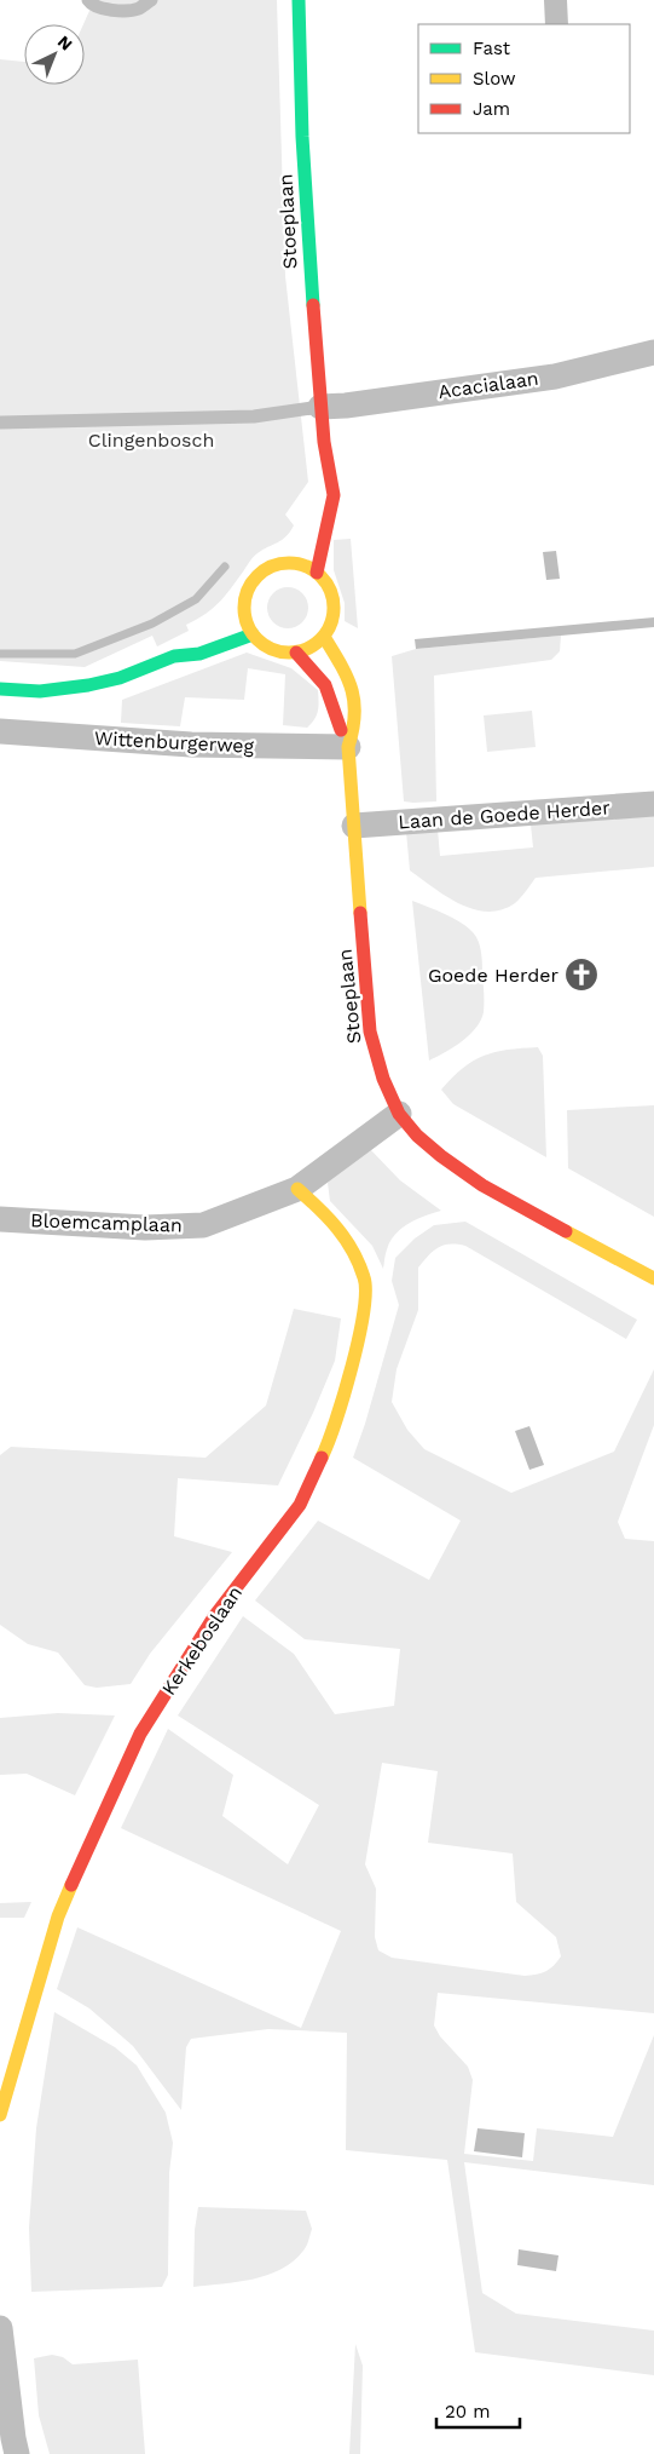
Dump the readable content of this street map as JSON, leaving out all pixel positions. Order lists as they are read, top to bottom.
{
  "streets": {
    "street": [
      "Stoeplaan",
      "Acacialaan",
      "Wittenburgerweg",
      "Laan de Goede Herder",
      "Bloemcamplaan",
      "Kerkeboslaan"
    ]
  },
  "crossings": [
    ["Stoeplaan", "Acacialaan"],
    ["Stoeplaan", "Wittenburgerweg"],
    ["Stoeplaan", "Laan de Goede Herder"],
    ["Stoeplaan", "Bloemcamplaan"],
    ["Bloemcamplaan", "Kerkeboslaan"]
  ],
  "parks": ["Clingenbosch"],
  "places": {
    "church": ["Goede Herder"]
  },
  "legend": ["Fast", "Slow", "Jam"],
  "scale_bar": "20 m",
  "north": "top right"
}
